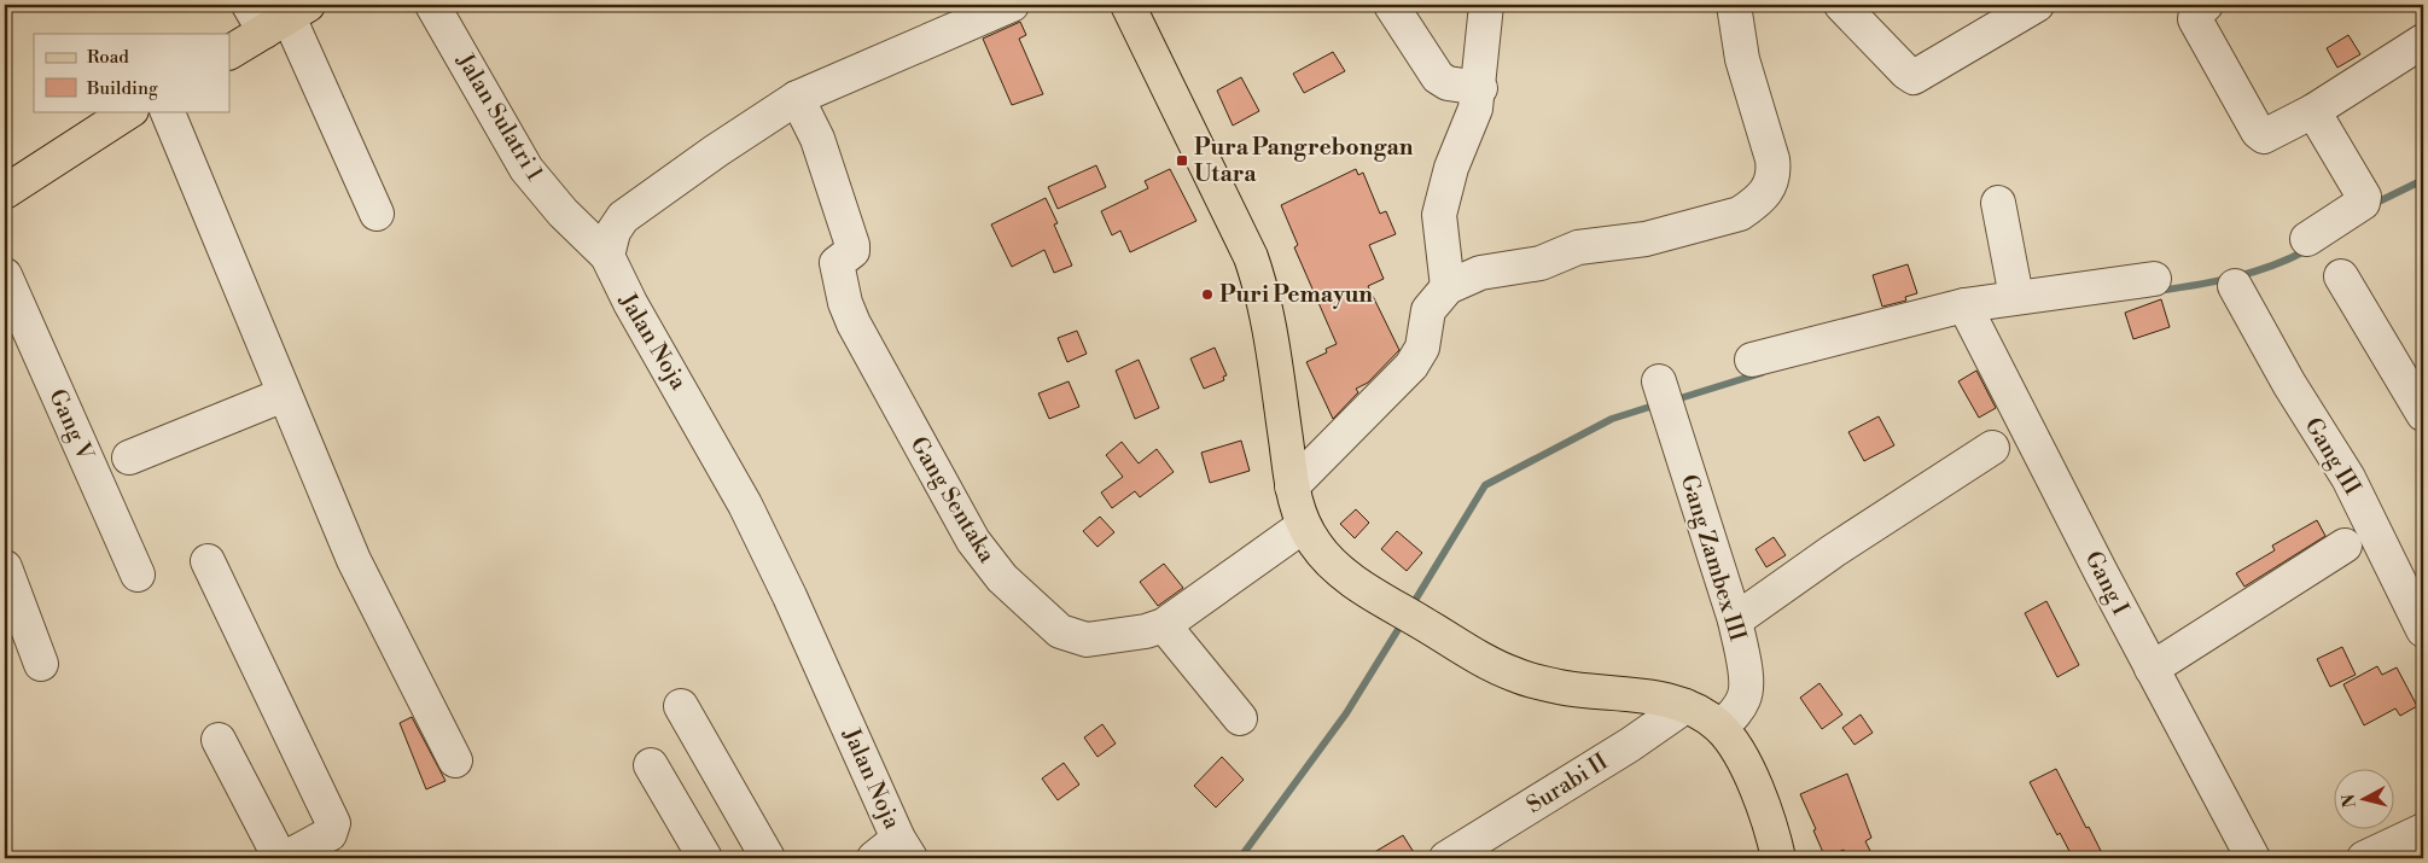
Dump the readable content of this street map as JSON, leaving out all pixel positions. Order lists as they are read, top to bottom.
{
  "streets": {
    "street": [
      "Jalan Sulatri 1",
      "Jalan Noja",
      "Gang V",
      "Gang III",
      "Gang Sentaka",
      "Gang Zambex III",
      "Gang I",
      "Surabi II"
    ]
  },
  "crossings": [
    ["Jalan Sulatri 1", "Jalan Noja"]
  ],
  "places": {
    "transit": ["Pura Pangrebongan Utara"],
    "other": ["Puri Pemayun"]
  },
  "legend": ["Road", "Building"],
  "north": "left"
}
